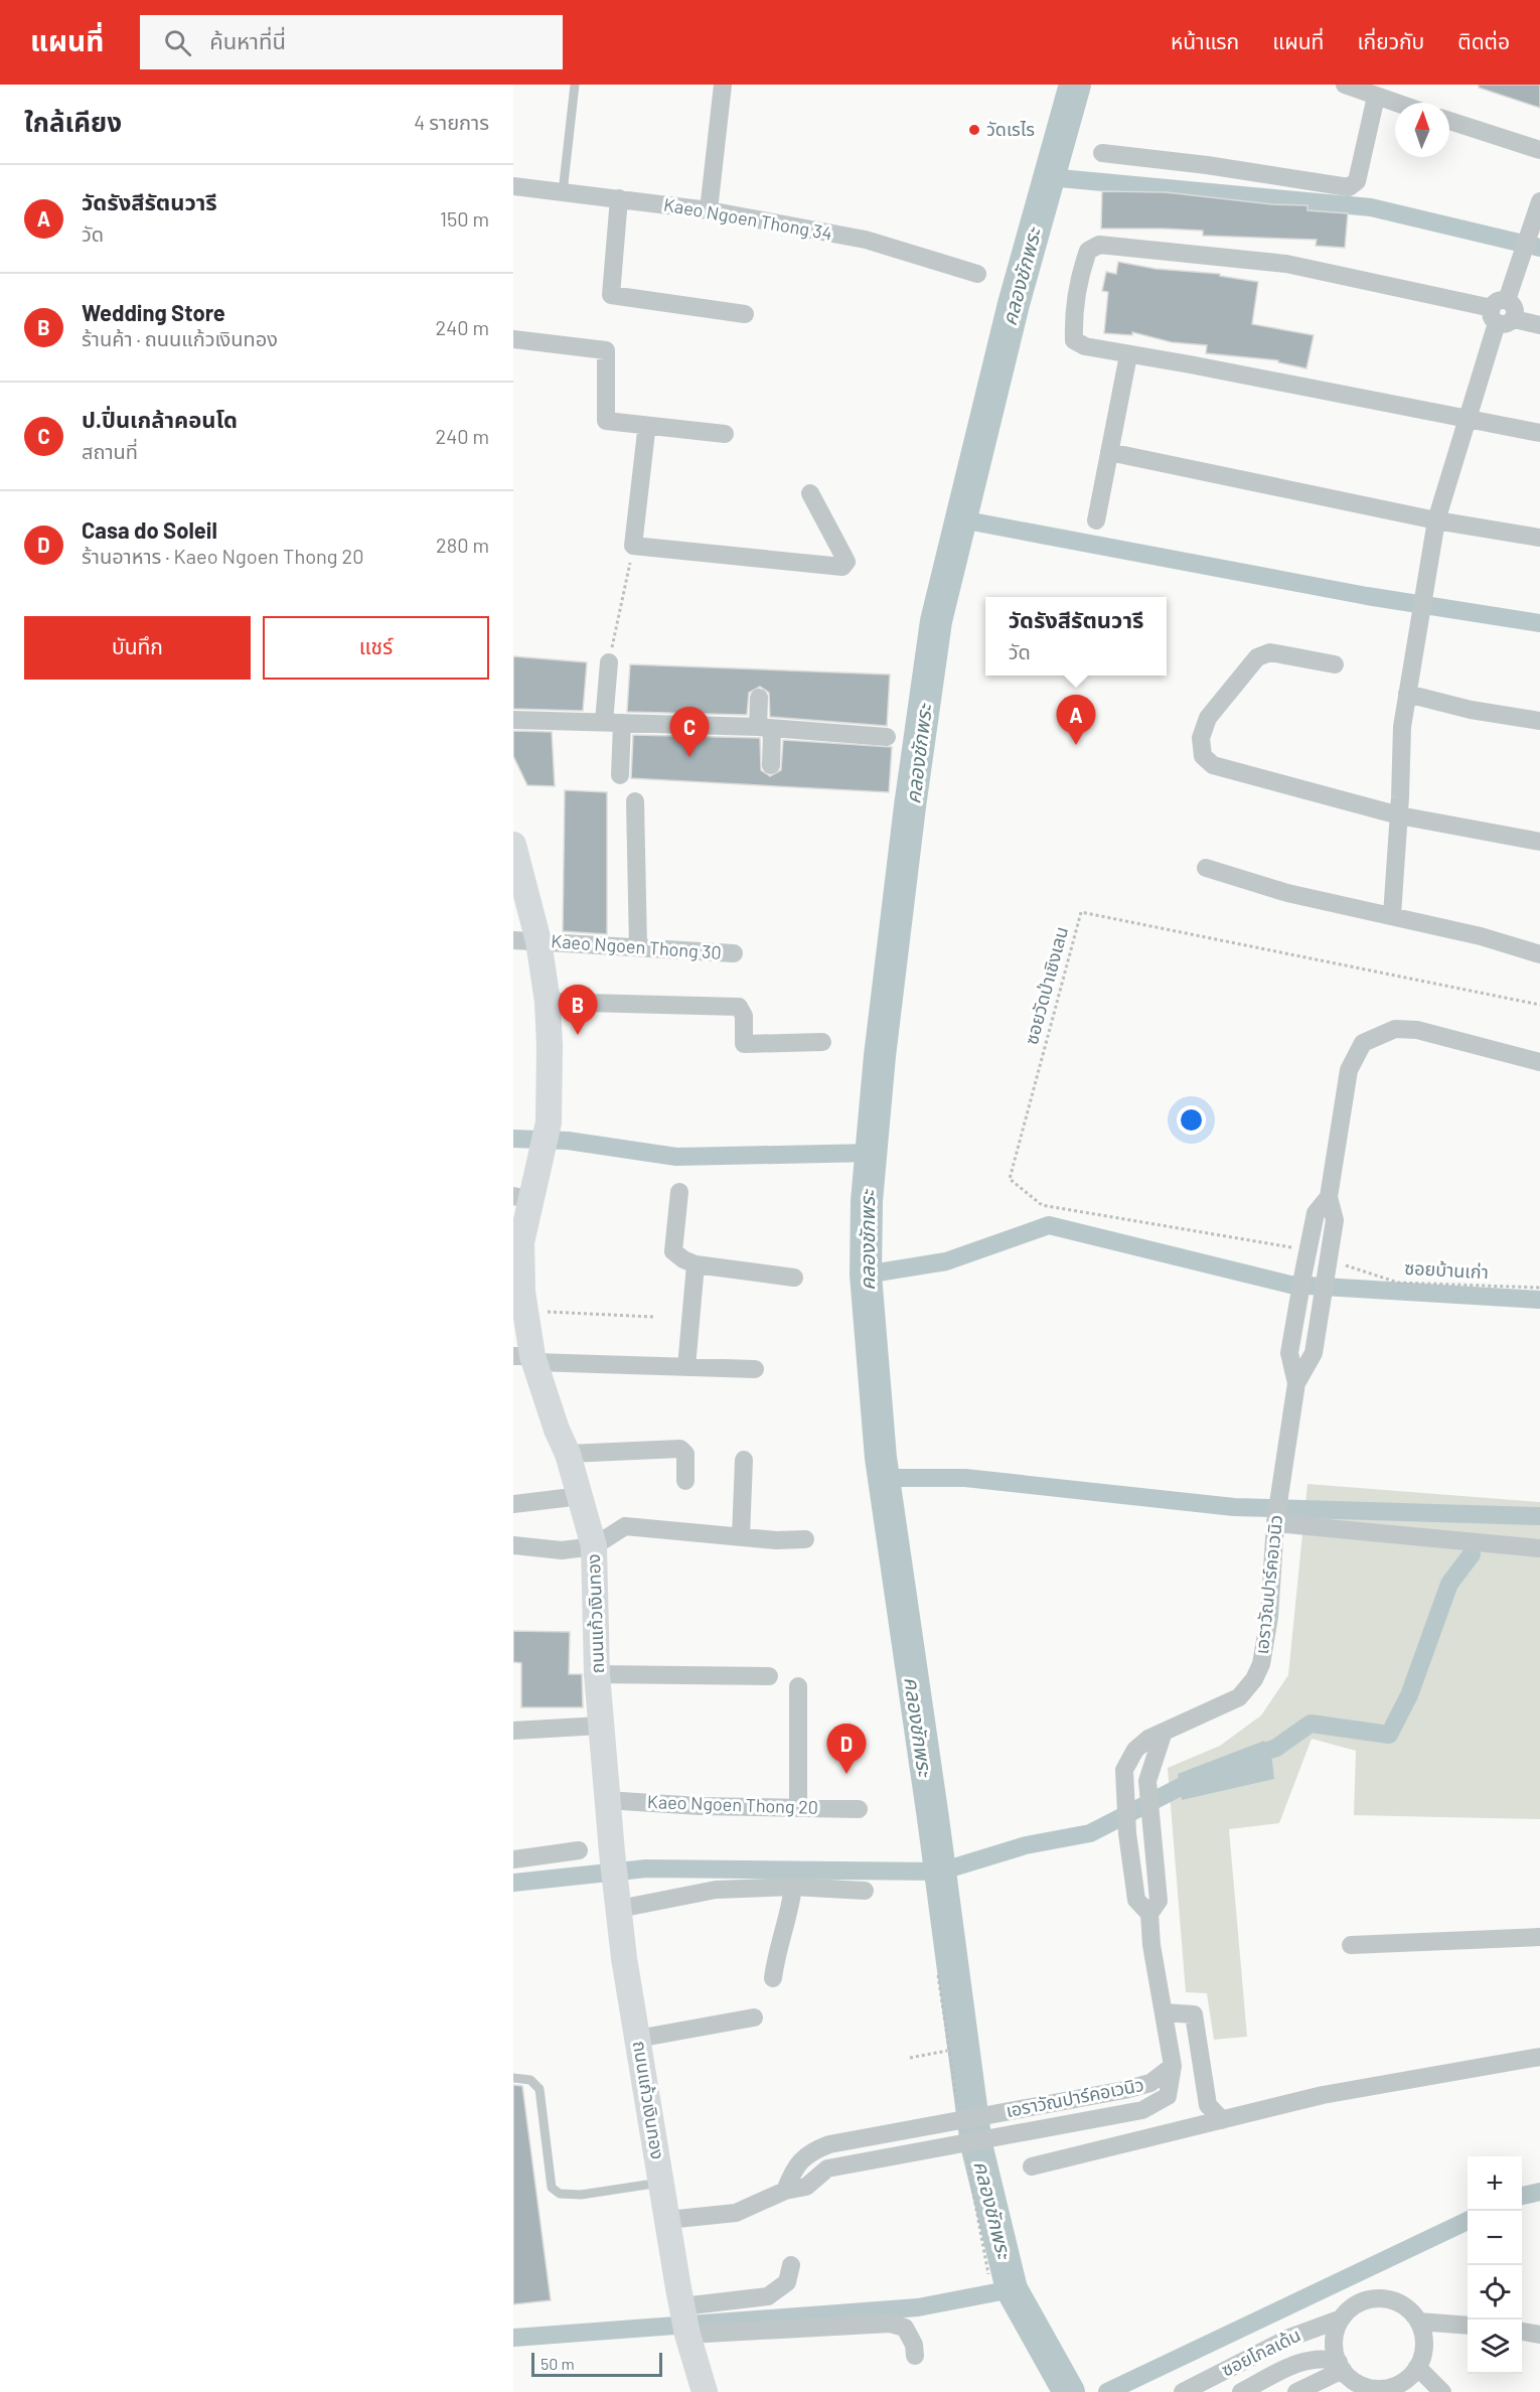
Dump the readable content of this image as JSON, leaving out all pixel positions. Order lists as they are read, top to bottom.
{
  "streets": {
    "street": [
      "Kaeo Ngoen Thong 34",
      "Kaeo Ngoen Thong 30",
      "เอราวัณปาร์คอเวนิว",
      "ถนนแก้วเงินทอง",
      "Kaeo Ngoen Thong 20",
      "ซอยโกลเด้น"
    ],
    "path": ["ซอยวัดป่าเชิงเลน", "ซอยบ้านเก่า"]
  },
  "crossings": [
    ["Kaeo Ngoen Thong 30", "ถนนแก้วเงินทอง"],
    ["เอราวัณปาร์คอเวนิว", "ถนนแก้วเงินทอง"],
    ["ถนนแก้วเงินทอง", "Kaeo Ngoen Thong 20"]
  ],
  "water": ["คลองชักพระ"],
  "places": ["วัดเรไร"],
  "scale_bar": "50 m",
  "north": "top",
  "page": {
    "header": "แผนที่",
    "search": "ค้นหาที่นี่",
    "nav": [
      "หน้าแรก",
      "แผนที่",
      "เกี่ยวกับ",
      "ติดต่อ"
    ],
    "heading": ["ใกล้เคียง", "4 รายการ"],
    "list": [
      {
        "mark": "A",
        "name": "วัดรังสีรัตนวารี",
        "note": "วัด",
        "value": "150 m"
      },
      {
        "mark": "B",
        "name": "Wedding Store",
        "note": "ร้านค้า · ถนนแก้วเงินทอง",
        "value": "240 m"
      },
      {
        "mark": "C",
        "name": "ป.ปิ่นเกล้าคอนโด",
        "note": "สถานที่",
        "value": "240 m"
      },
      {
        "mark": "D",
        "name": "Casa do Soleil",
        "note": "ร้านอาหาร · Kaeo Ngoen Thong 20",
        "value": "280 m"
      }
    ],
    "popup": ["วัดรังสีรัตนวารี", "วัด"],
    "buttons": ["บันทึก", "แชร์"],
    "pins": [
      "A",
      "C",
      "B",
      "D"
    ],
    "map_buttons": ["+", "−"],
    "scale": "50 m"
  }
}
